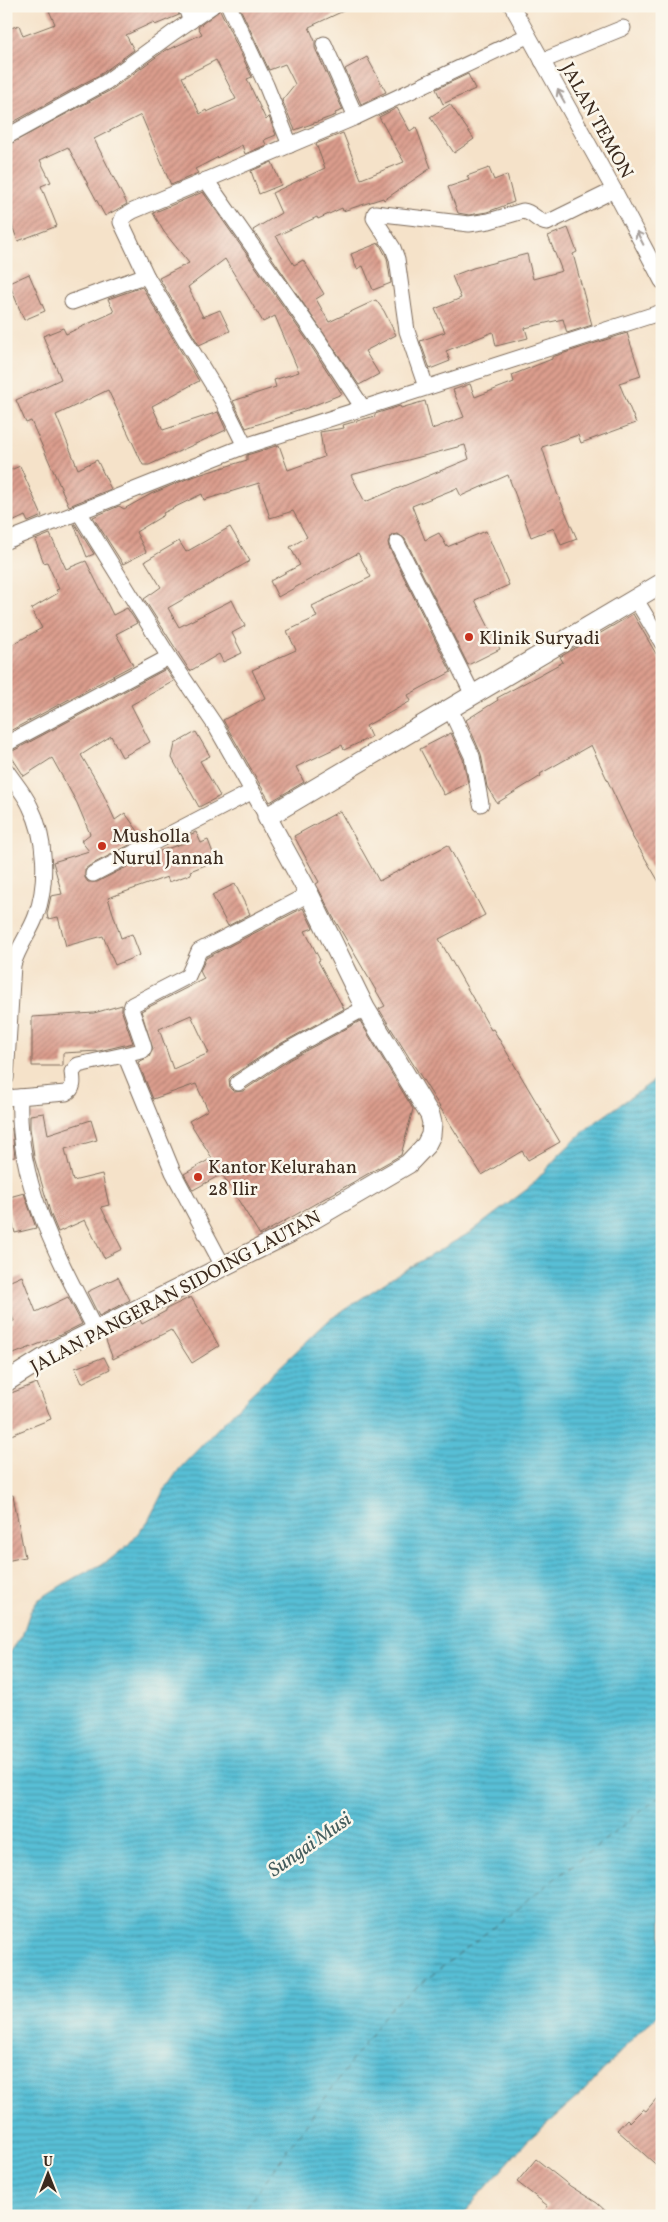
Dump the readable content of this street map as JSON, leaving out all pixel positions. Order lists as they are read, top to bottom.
{
  "streets": {
    "street": ["JALAN TEMON", "JALAN PANGERAN SIDOING LAUTAN"]
  },
  "one_way": ["JALAN TEMON"],
  "water": ["Sungai Musi"],
  "places": ["Klinik Suryadi", "Musholla Nurul Jannah", "Kantor Kelurahan 28 Ilir"],
  "north": "top"
}
